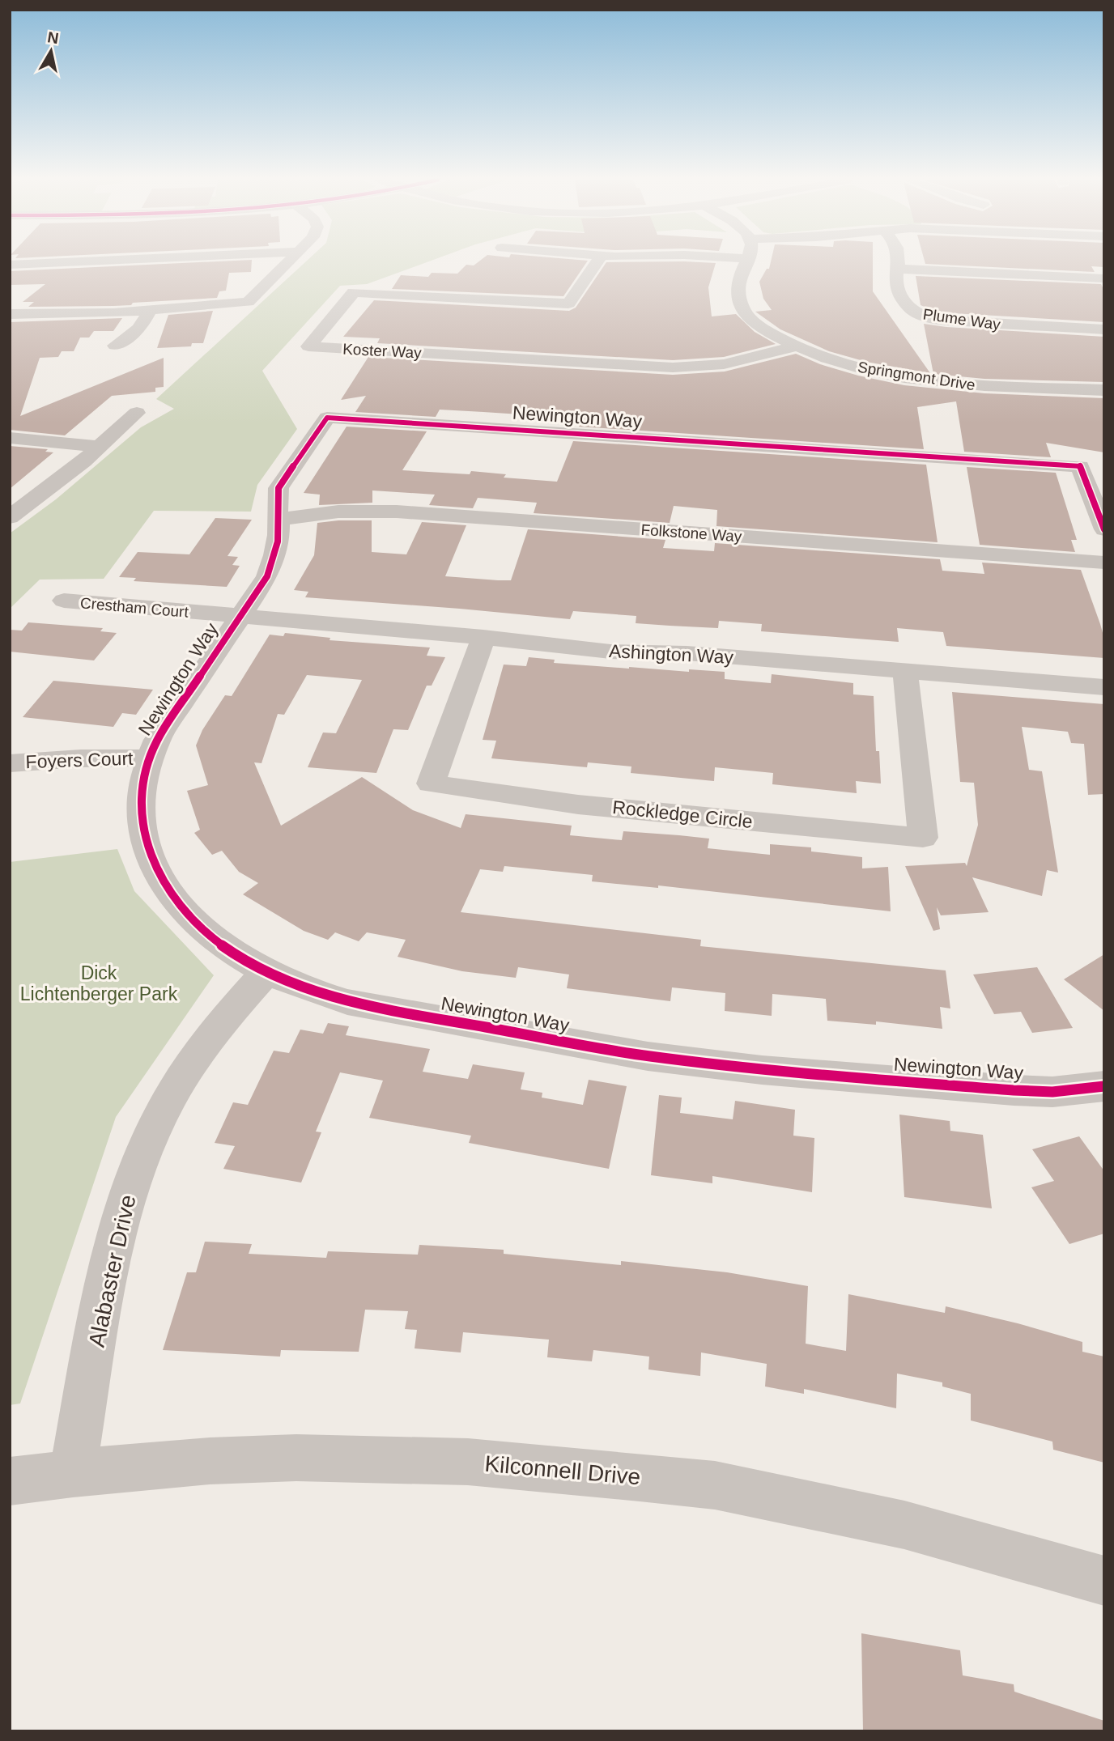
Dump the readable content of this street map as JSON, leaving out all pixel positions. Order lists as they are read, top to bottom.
{
  "streets": {
    "street": [
      "Plume Way",
      "Koster Way",
      "Springmont Drive",
      "Newington Way",
      "Folkstone Way",
      "Crestham Court",
      "Ashington Way",
      "Foyers Court",
      "Rockledge Circle",
      "Alabaster Drive",
      "Kilconnell Drive"
    ]
  },
  "crossings": [
    ["Koster Way", "Springmont Drive"],
    ["Newington Way", "Folkstone Way"],
    ["Newington Way", "Crestham Court"],
    ["Newington Way", "Ashington Way"],
    ["Newington Way", "Foyers Court"],
    ["Newington Way", "Alabaster Drive"],
    ["Crestham Court", "Ashington Way"],
    ["Ashington Way", "Rockledge Circle"],
    ["Alabaster Drive", "Kilconnell Drive"]
  ],
  "parks": ["Dick Lichtenberger Park"],
  "north": "top"
}
